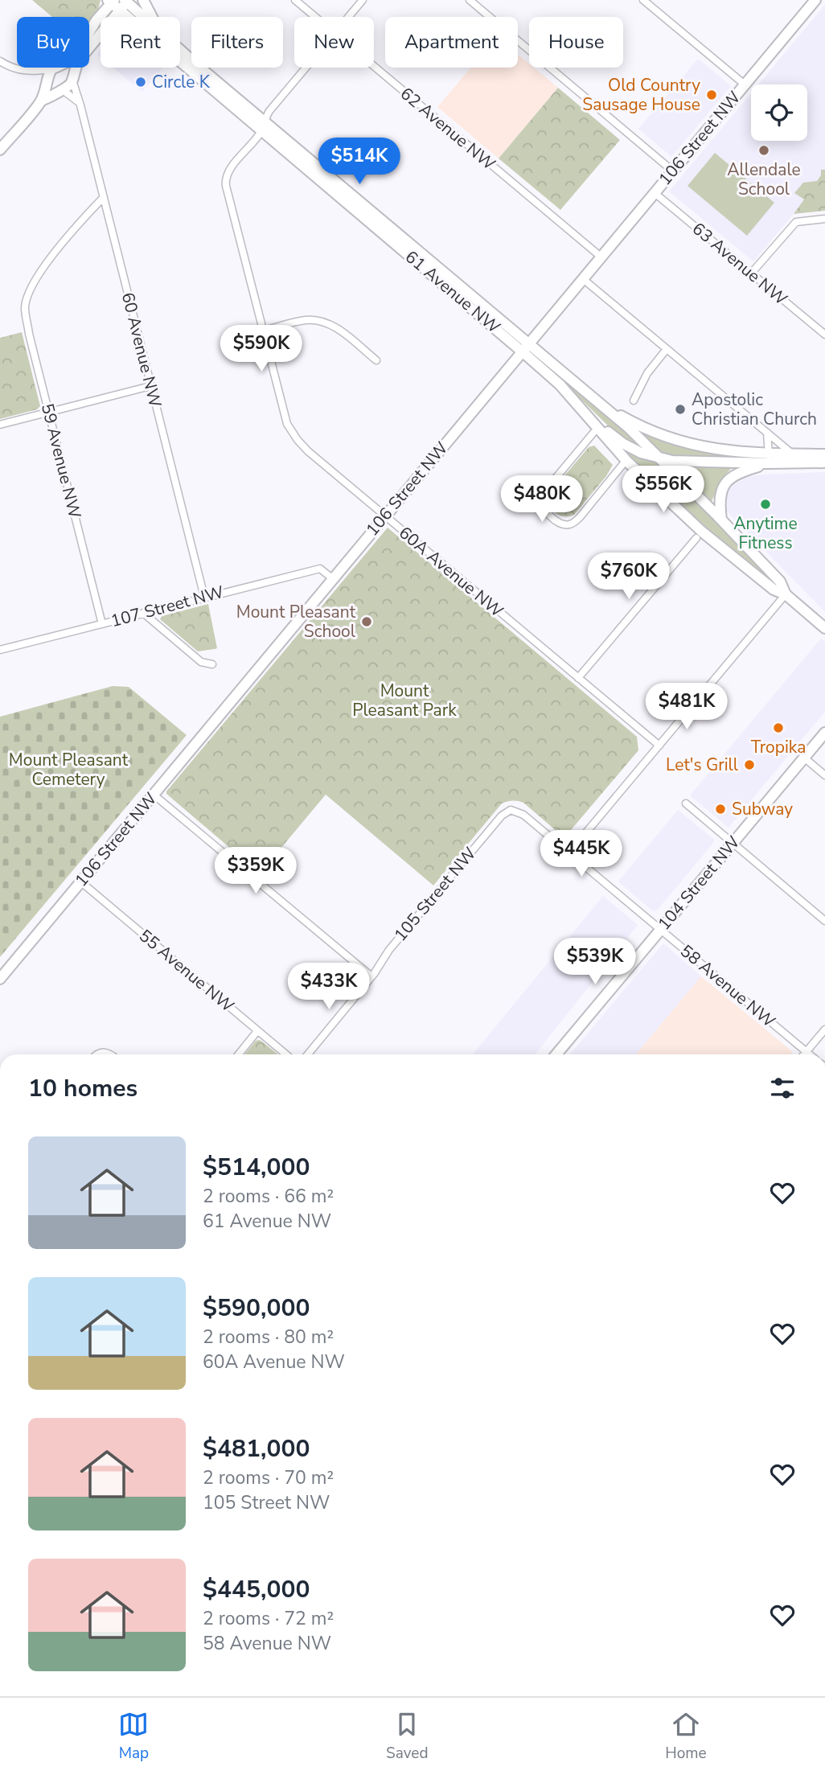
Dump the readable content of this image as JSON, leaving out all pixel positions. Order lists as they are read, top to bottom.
{
  "streets": {
    "main road": ["106 Street NW", "61 Avenue NW", "104 Street NW"],
    "street": [
      "62 Avenue NW",
      "63 Avenue NW",
      "60 Avenue NW",
      "59 Avenue NW",
      "60A Avenue NW",
      "107 Street NW",
      "105 Street NW",
      "55 Avenue NW",
      "58 Avenue NW"
    ]
  },
  "crossings": [
    ["62 Avenue NW", "106 Street NW"],
    ["106 Street NW", "63 Avenue NW"],
    ["106 Street NW", "61 Avenue NW"],
    ["106 Street NW", "60A Avenue NW"],
    ["106 Street NW", "107 Street NW"],
    ["106 Street NW", "55 Avenue NW"],
    ["61 Avenue NW", "60A Avenue NW"],
    ["60 Avenue NW", "59 Avenue NW"],
    ["60 Avenue NW", "107 Street NW"],
    ["59 Avenue NW", "107 Street NW"],
    ["104 Street NW", "58 Avenue NW"],
    ["105 Street NW", "58 Avenue NW"]
  ],
  "parks": ["Mount Pleasant Park", "Mount Pleasant Cemetery"],
  "places": [
    "Circle K",
    "Old Country Sausage House",
    "Allendale School",
    "Apostolic Christian Church",
    "Anytime Fitness",
    "Mount Pleasant School",
    "Tropika",
    "Let's Grill",
    "Subway"
  ],
  "page": {
    "chip": [
      "Buy",
      "Rent",
      "Filters",
      "New",
      "Apartment",
      "House"
    ],
    "price": [
      "$514K",
      "$590K",
      "$556K",
      "$480K",
      "$760K",
      "$481K",
      "$445K",
      "$359K",
      "$539K",
      "$433K"
    ],
    "heading": "10 homes",
    "list": [
      {
        "name": "$514,000",
        "note": "2 rooms · 66 m² · 61 Avenue NW"
      },
      {
        "name": "$590,000",
        "note": "2 rooms · 80 m² · 60A Avenue NW"
      },
      {
        "name": "$481,000",
        "note": "2 rooms · 70 m² · 105 Street NW"
      },
      {
        "name": "$445,000",
        "note": "2 rooms · 72 m² · 58 Avenue NW"
      }
    ],
    "tabs": ["Map", "Saved", "Home"]
  }
}
